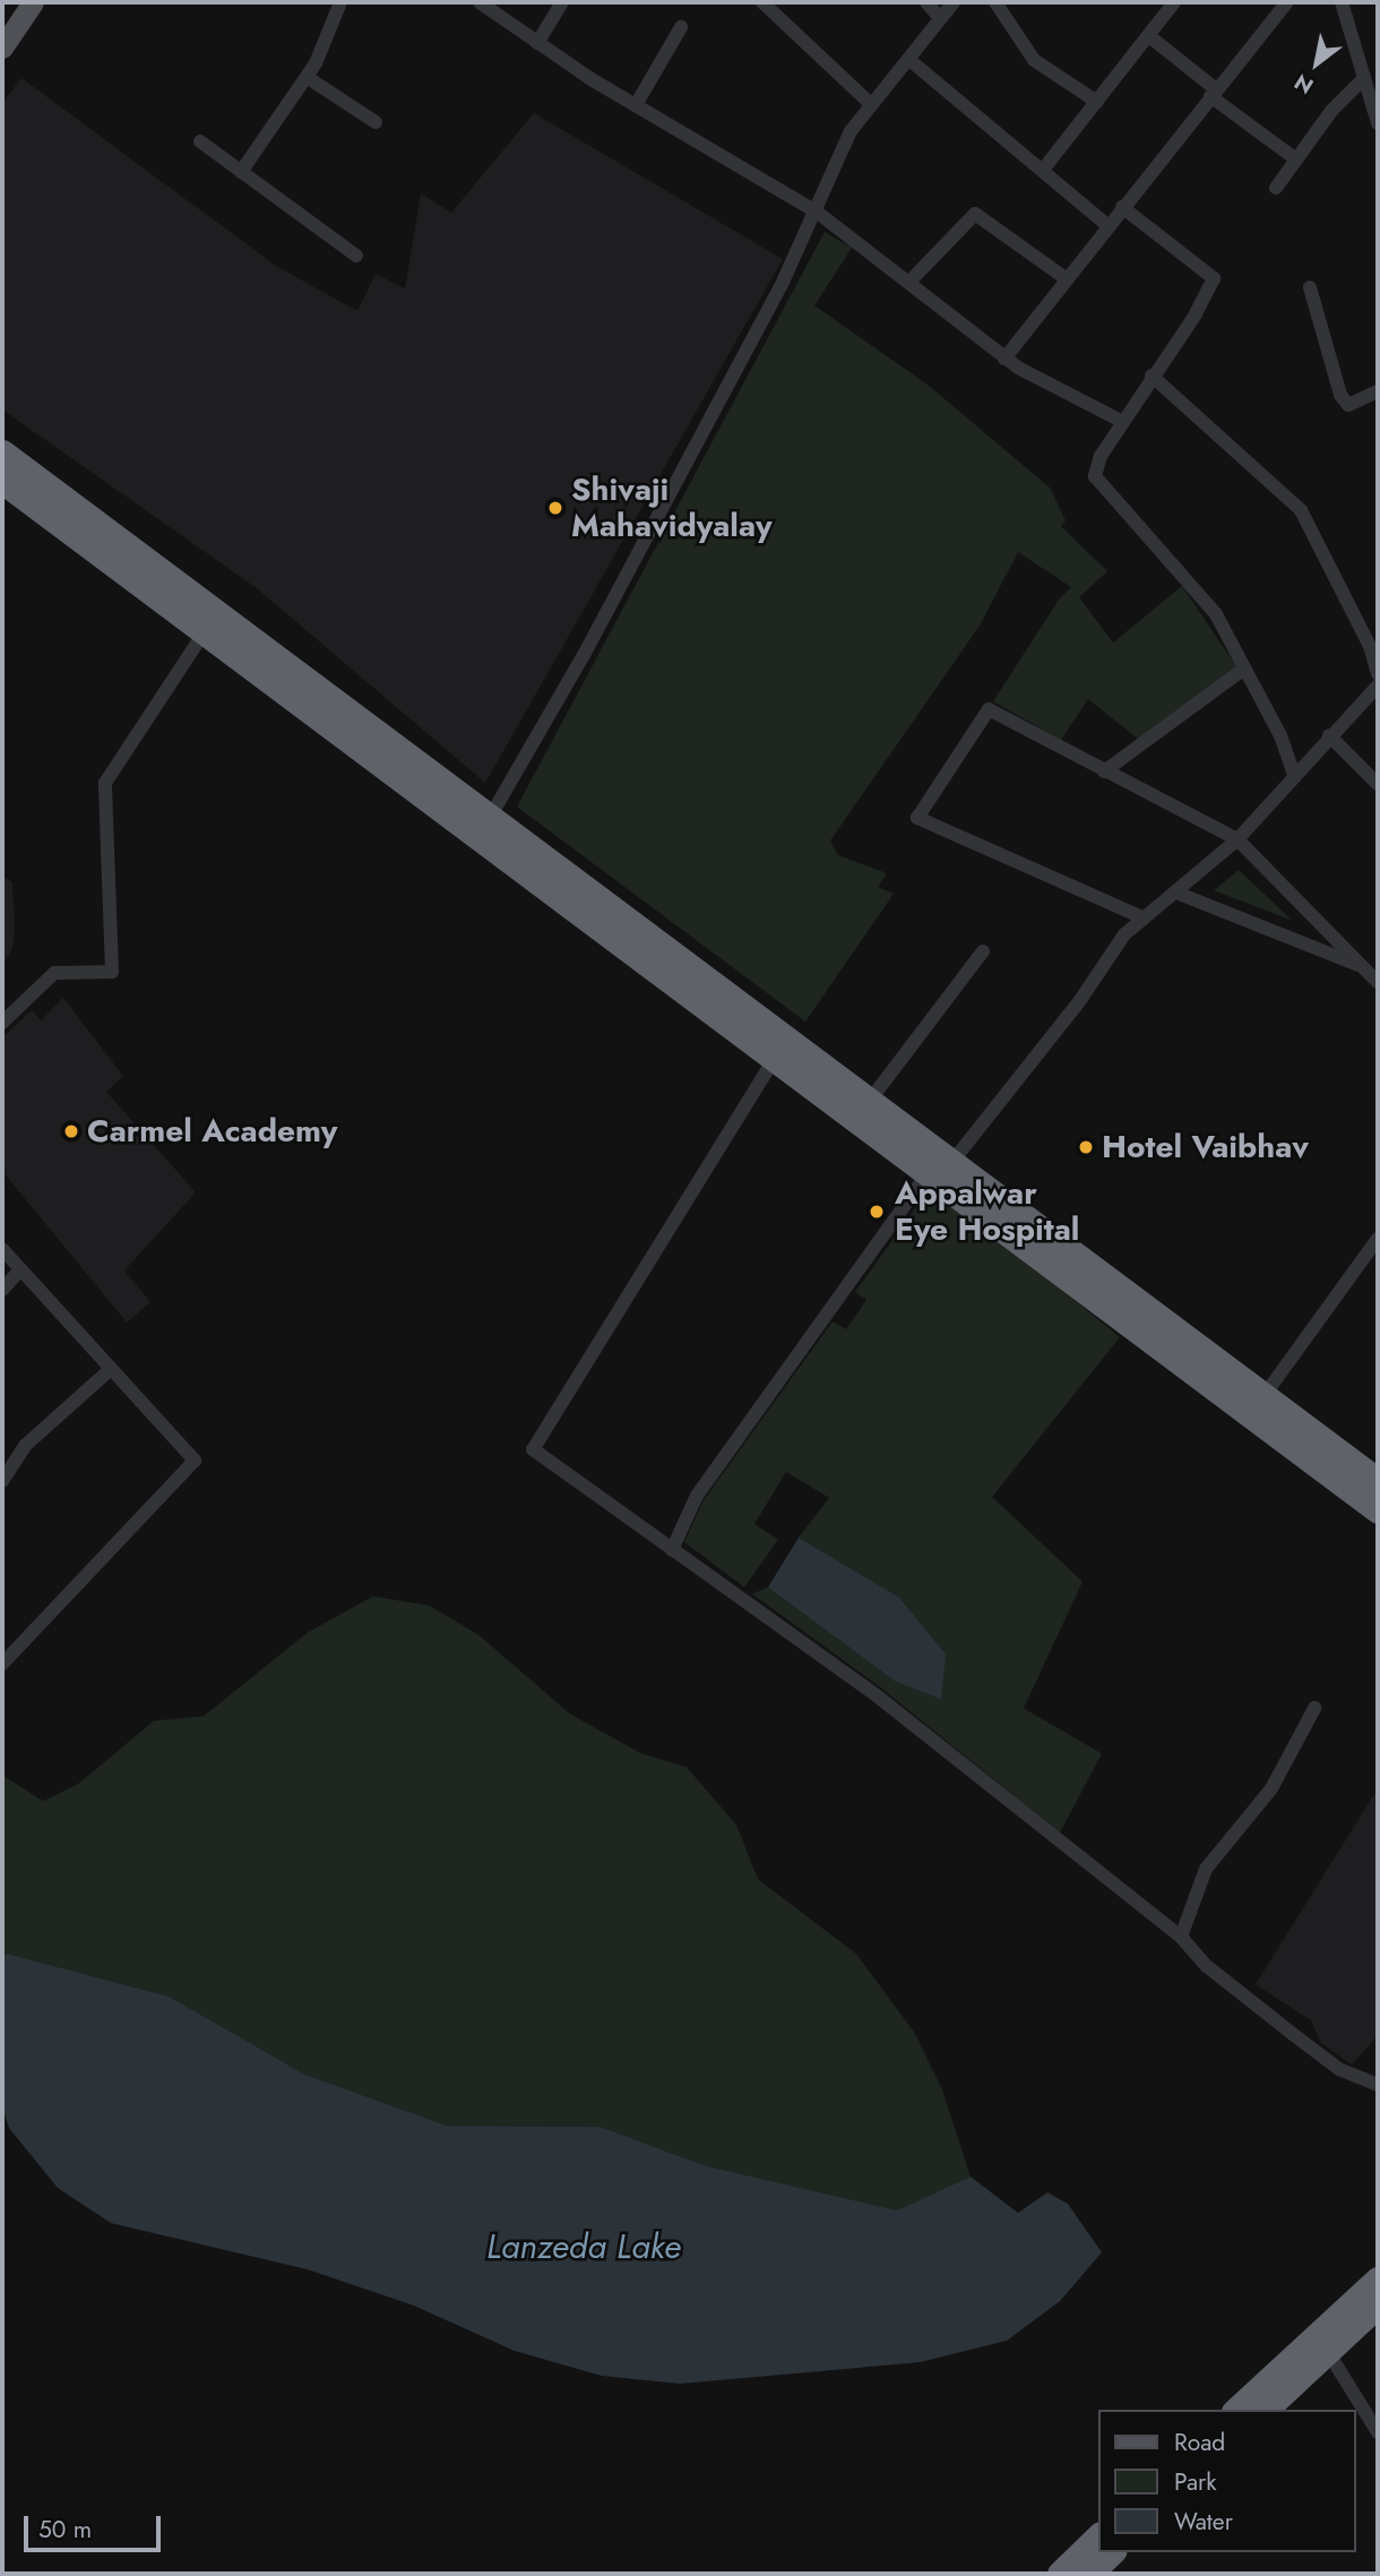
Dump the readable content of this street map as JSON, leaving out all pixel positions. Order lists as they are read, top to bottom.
{
  "water": ["Lanzeda Lake"],
  "places": [
    "Shivaji Mahavidyalay",
    "Carmel Academy",
    "Hotel Vaibhav",
    "Appalwar Eye Hospital"
  ],
  "legend": ["Road", "Park", "Water"],
  "scale_bar": "50 m",
  "north": "bottom left"
}
